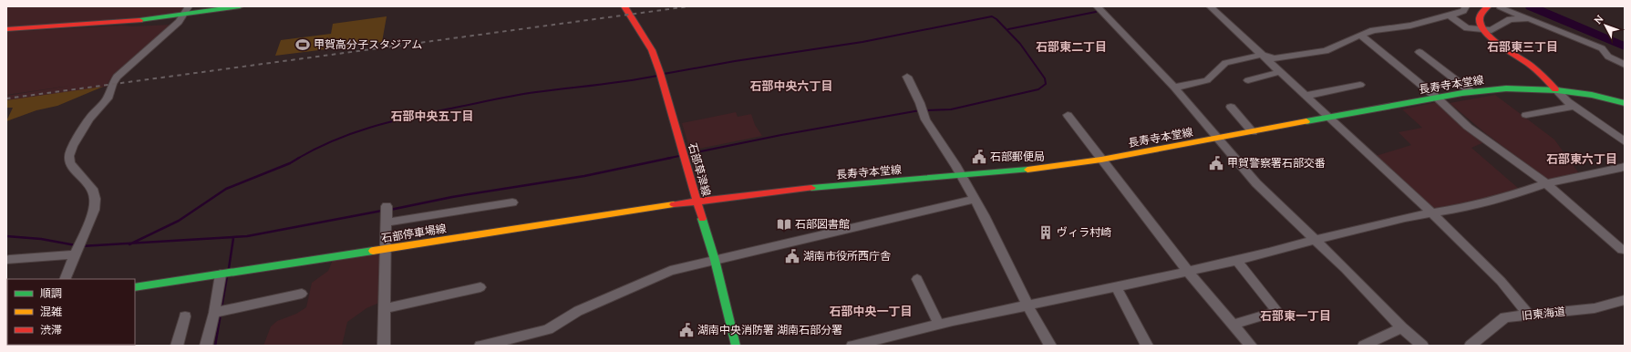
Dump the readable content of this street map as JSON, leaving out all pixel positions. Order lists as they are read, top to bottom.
{
  "streets": {
    "main road": ["長寿寺本堂線", "石部草津線", "石部停車場線"],
    "street": ["旧東海道"]
  },
  "crossings": [
    ["長寿寺本堂線", "石部草津線"],
    ["長寿寺本堂線", "石部停車場線"],
    ["石部草津線", "石部停車場線"]
  ],
  "districts": [
    "石部東二丁目",
    "石部東三丁目",
    "石部中央六丁目",
    "石部中央五丁目",
    "石部東六丁目",
    "石部中央一丁目",
    "石部東一丁目"
  ],
  "places": {
    "sports": ["甲賀高分子スタジアム"],
    "public building": [
      "石部郵便局",
      "甲賀警察署石部交番",
      "湖南市役所西庁舎",
      "湖南中央消防署 湖南石部分署"
    ],
    "library": ["石部図書館"],
    "building": ["ヴィラ村崎"]
  },
  "legend": ["順調", "混雑", "渋滞"],
  "north": "top left"
}
